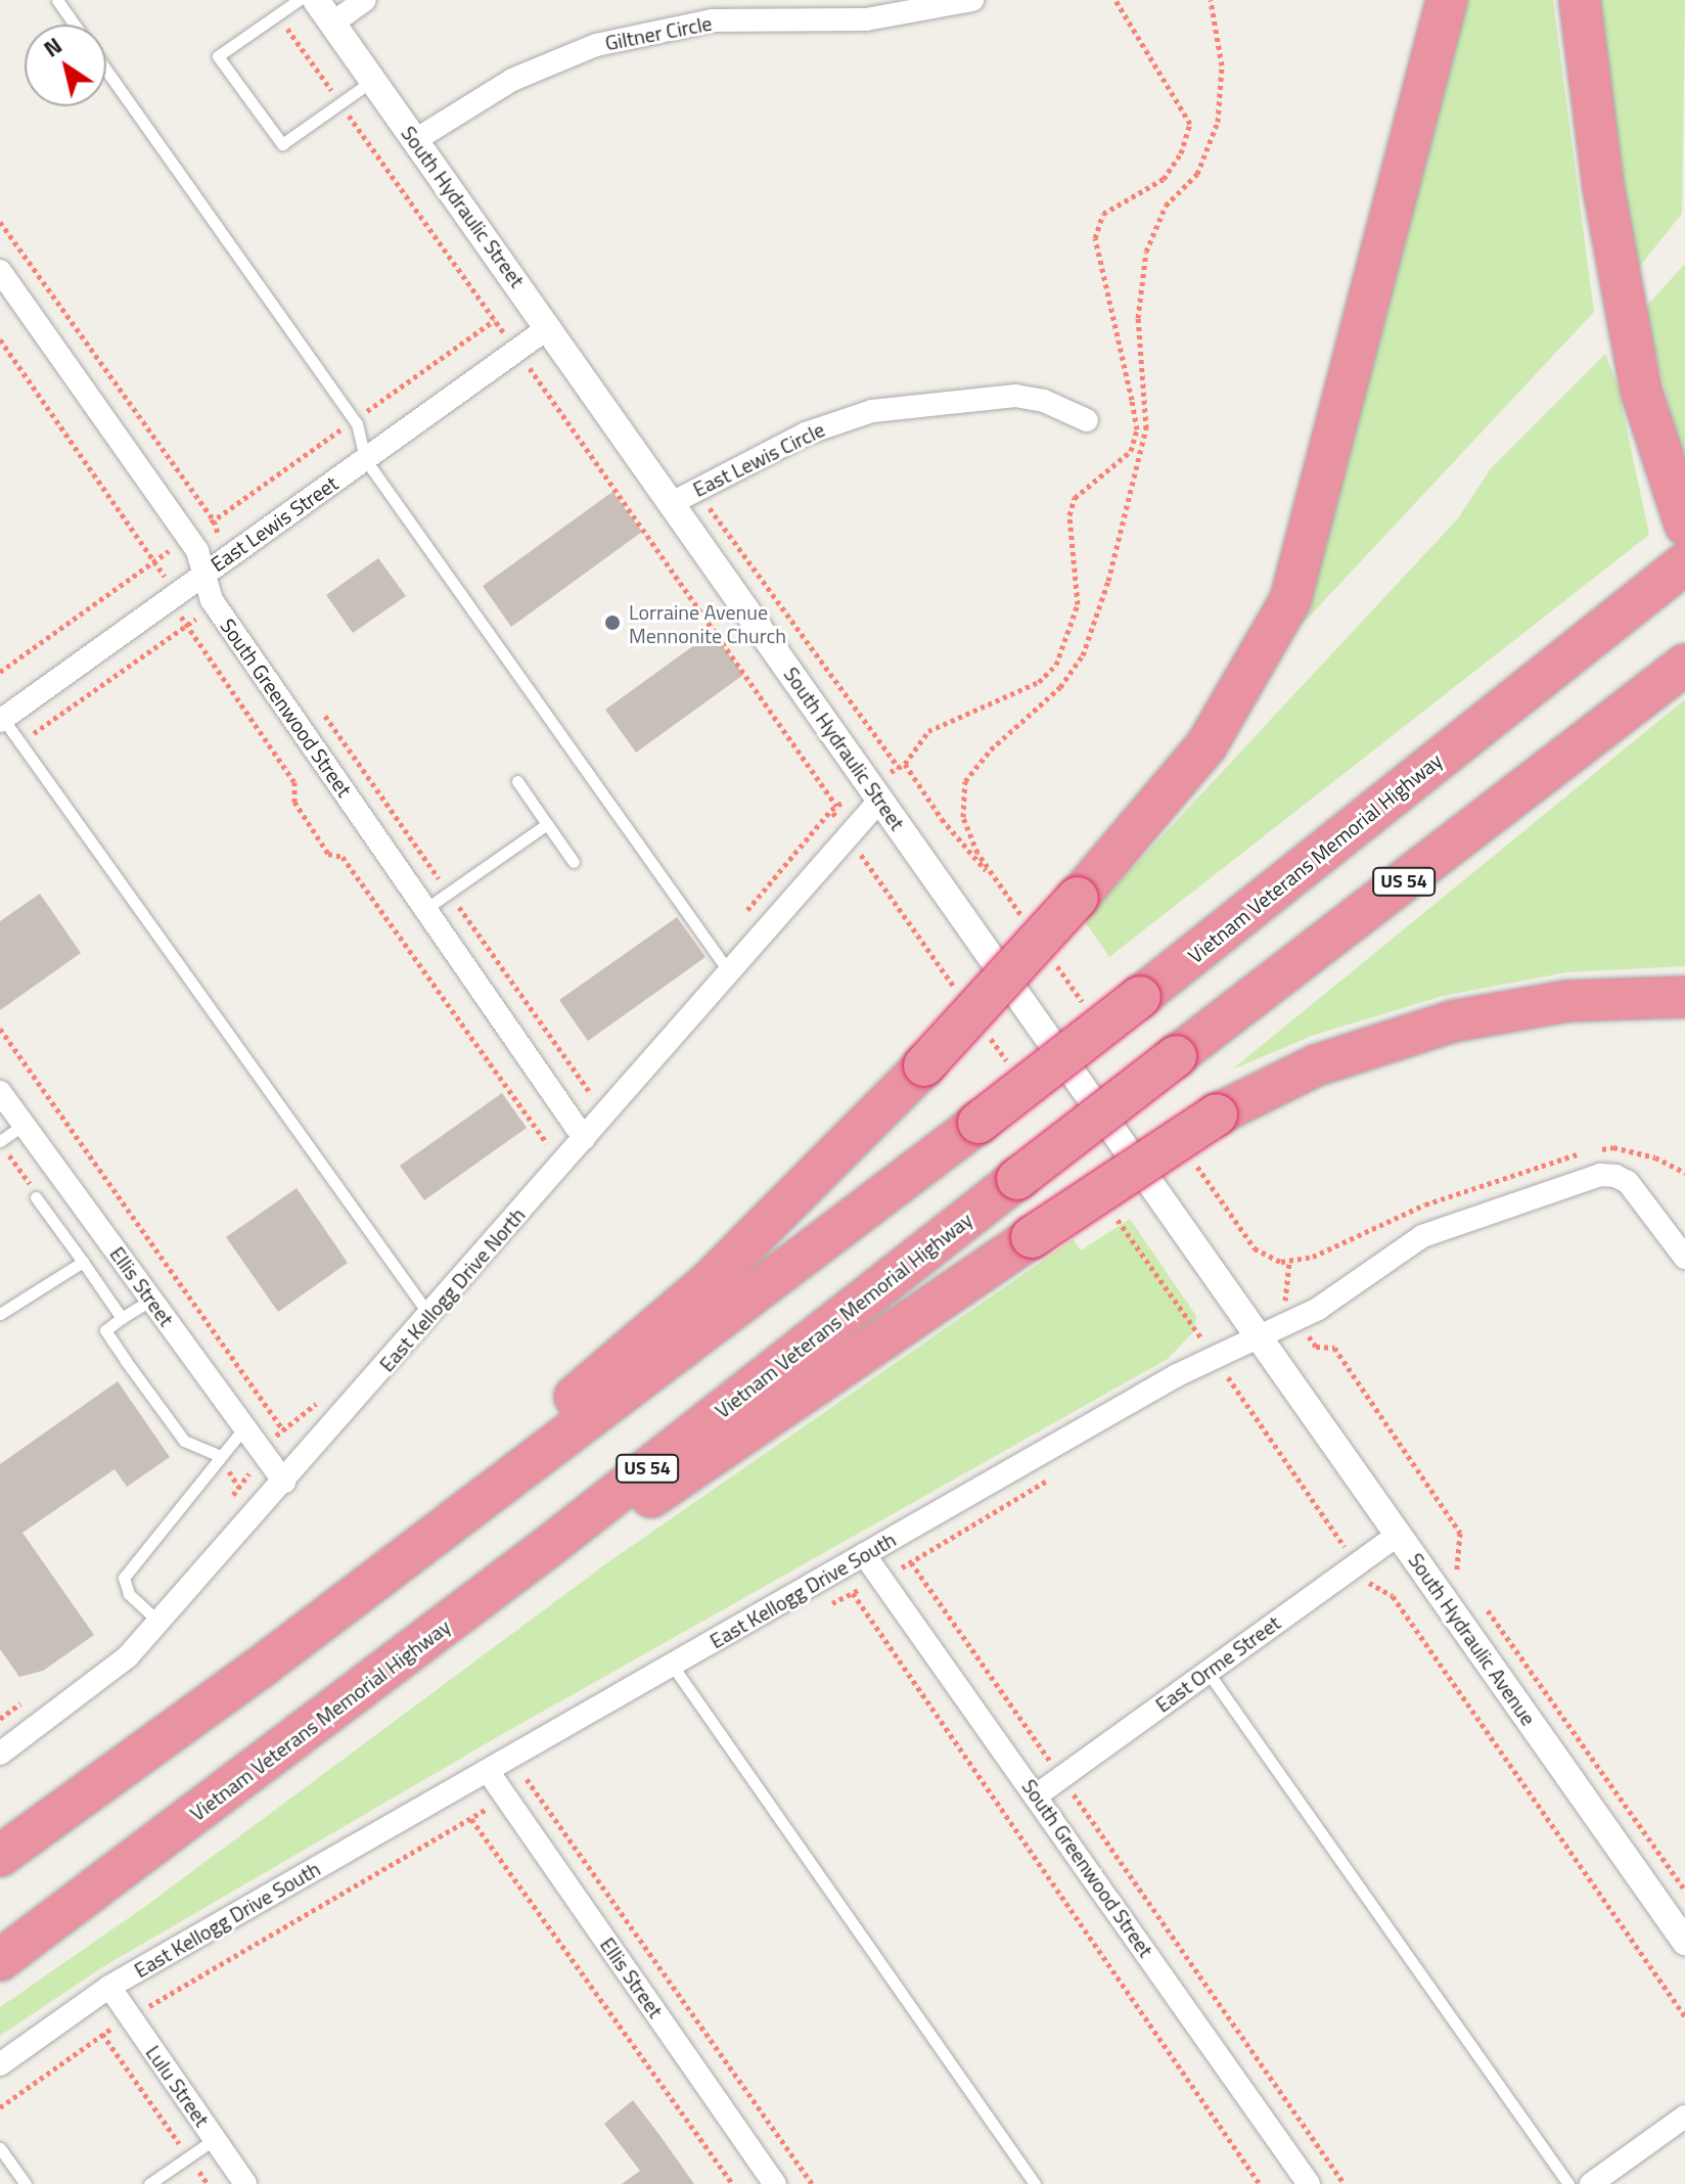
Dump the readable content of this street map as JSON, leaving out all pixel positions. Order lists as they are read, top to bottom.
{
  "streets": {
    "highway": ["Vietnam Veterans Memorial Highway", "US 54"],
    "street": [
      "Giltner Circle",
      "South Hydraulic Street",
      "East Lewis Circle",
      "East Lewis Street",
      "South Greenwood Street",
      "Ellis Street",
      "East Kellogg Drive North",
      "East Kellogg Drive South",
      "South Hydraulic Avenue",
      "East Orme Street",
      "Lulu Street"
    ]
  },
  "crossings": [
    ["Giltner Circle", "South Hydraulic Street"],
    ["South Hydraulic Street", "East Lewis Circle"],
    ["South Hydraulic Street", "East Lewis Street"],
    ["South Hydraulic Street", "East Kellogg Drive North"],
    ["South Hydraulic Street", "East Kellogg Drive South"],
    ["South Hydraulic Street", "South Hydraulic Avenue"],
    ["East Lewis Street", "South Greenwood Street"],
    ["South Greenwood Street", "East Kellogg Drive North"],
    ["South Greenwood Street", "East Kellogg Drive South"],
    ["South Greenwood Street", "East Orme Street"],
    ["Ellis Street", "East Kellogg Drive North"],
    ["Ellis Street", "East Kellogg Drive South"],
    ["East Kellogg Drive South", "South Hydraulic Avenue"],
    ["East Kellogg Drive South", "Lulu Street"],
    ["South Hydraulic Avenue", "East Orme Street"]
  ],
  "places": ["Lorraine Avenue Mennonite Church"],
  "north": "top left"
}
